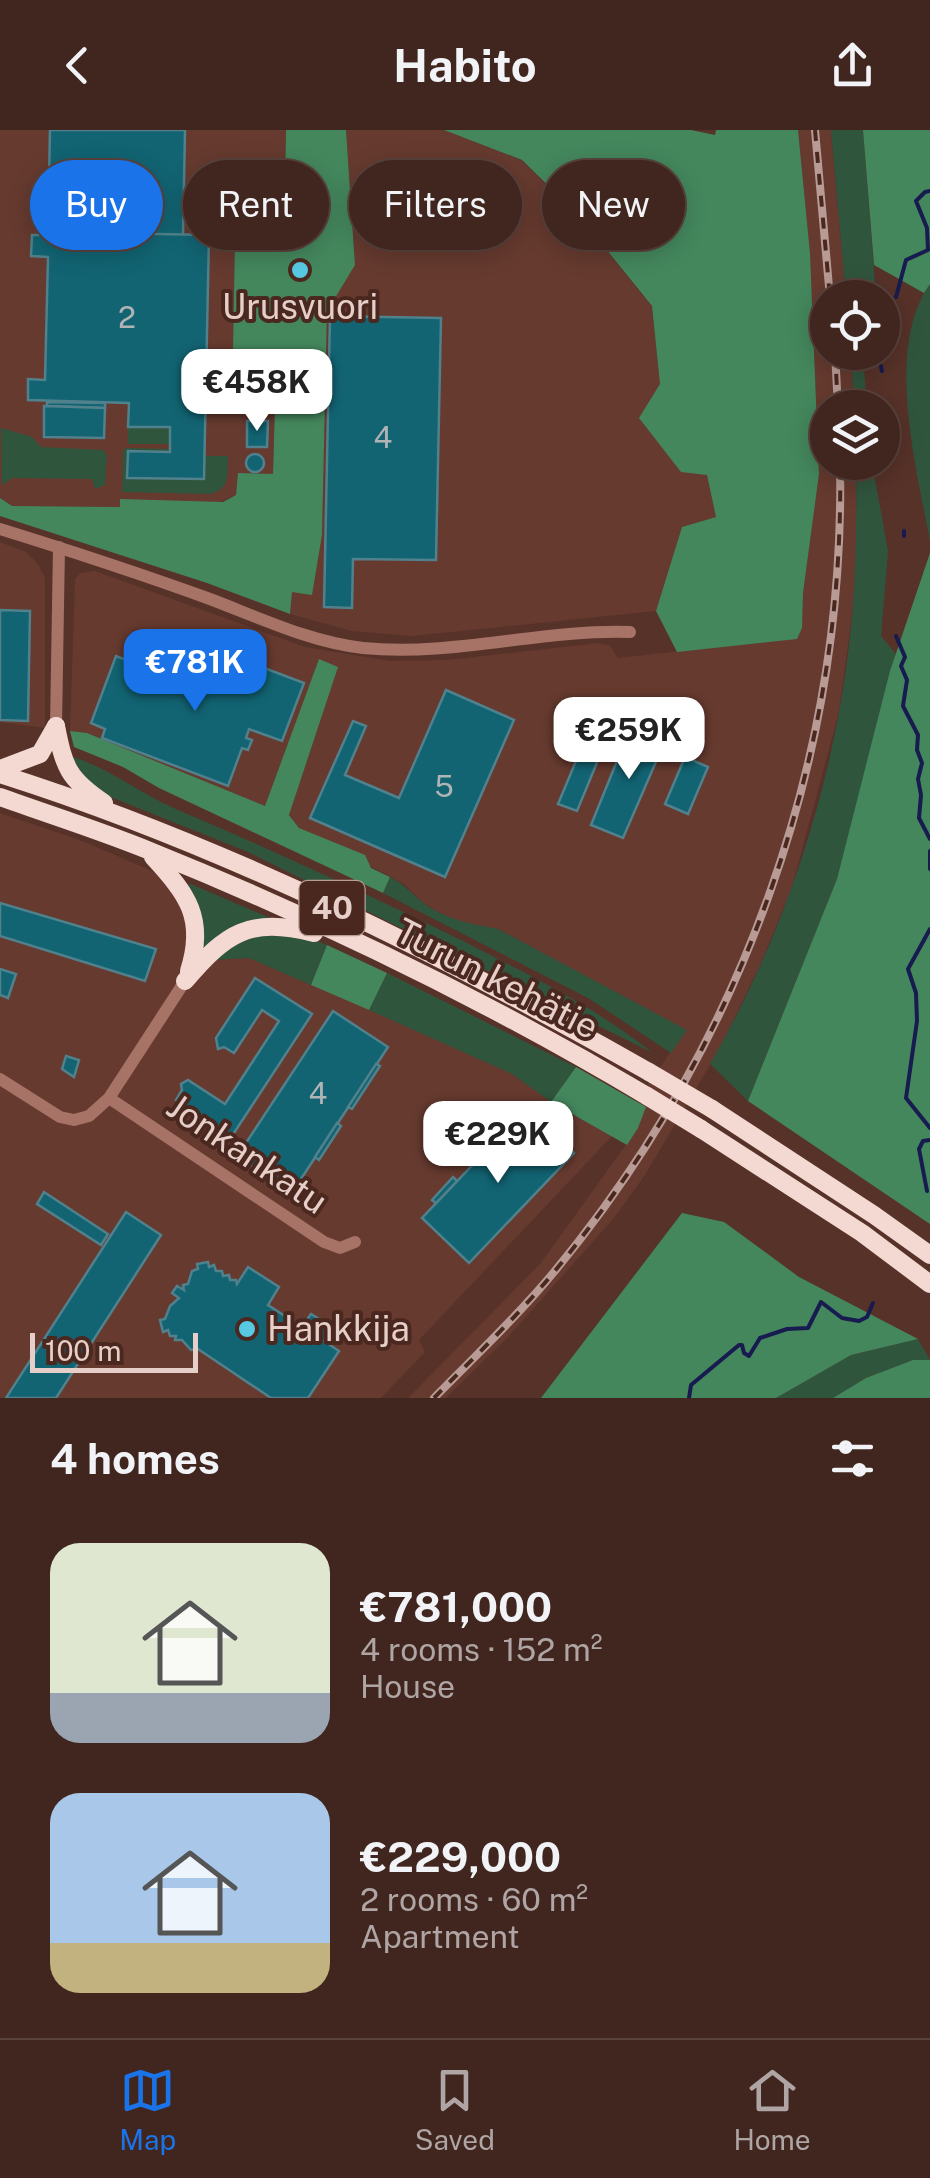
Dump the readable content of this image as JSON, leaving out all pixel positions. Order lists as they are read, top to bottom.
{
  "streets": {
    "highway": ["40", "Turun kehätie"],
    "street": ["Jonkankatu"]
  },
  "places": ["Urusvuori", "Hankkija"],
  "house_numbers": [
    "2",
    "4",
    "5",
    "4"
  ],
  "scale_bar": "100 m",
  "page": {
    "header": "Habito",
    "chip": [
      "Buy",
      "Rent",
      "Filters",
      "New"
    ],
    "price": [
      "€458K",
      "€781K",
      "€259K",
      "€229K"
    ],
    "scale": "100 m",
    "heading": "4 homes",
    "list": [
      {
        "name": "€781,000",
        "note": "4 rooms · 152 m² · House"
      },
      {
        "name": "€229,000",
        "note": "2 rooms · 60 m² · Apartment"
      }
    ],
    "tabs": ["Map", "Saved", "Home"]
  }
}
